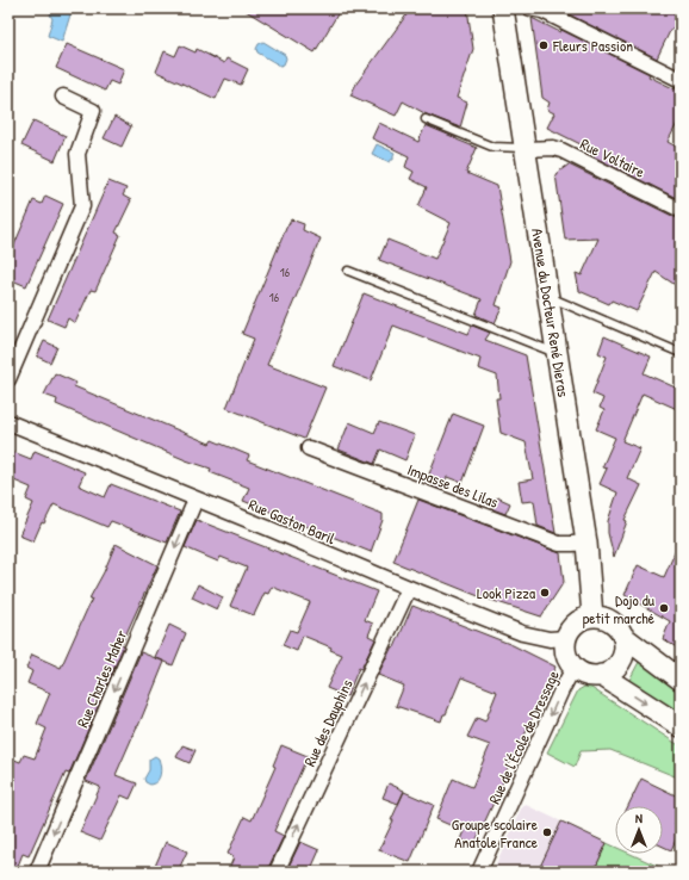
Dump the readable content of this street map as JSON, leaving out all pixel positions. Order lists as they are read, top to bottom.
{
  "streets": {
    "main road": ["Avenue du Docteur René Dieras"],
    "street": [
      "Rue Voltaire",
      "Impasse des Lilas",
      "Rue Gaston Baril",
      "Rue Charles Maher",
      "Rue des Dauphins",
      "Rue de l'École de Dressage"
    ]
  },
  "crossings": [
    ["Rue Voltaire", "Avenue du Docteur René Dieras"],
    ["Avenue du Docteur René Dieras", "Impasse des Lilas"],
    ["Avenue du Docteur René Dieras", "Rue Gaston Baril"],
    ["Avenue du Docteur René Dieras", "Rue de l'École de Dressage"],
    ["Rue Gaston Baril", "Rue Charles Maher"],
    ["Rue Gaston Baril", "Rue des Dauphins"],
    ["Rue Gaston Baril", "Rue de l'École de Dressage"]
  ],
  "one_way": ["Rue Charles Maher", "Rue des Dauphins", "Rue de l'École de Dressage"],
  "places": [
    "Fleurs Passion",
    "Look Pizza",
    "Dojo du petit marché",
    "Groupe scolaire Anatole France"
  ],
  "house_numbers": ["16", "16"],
  "north": "top"
}
